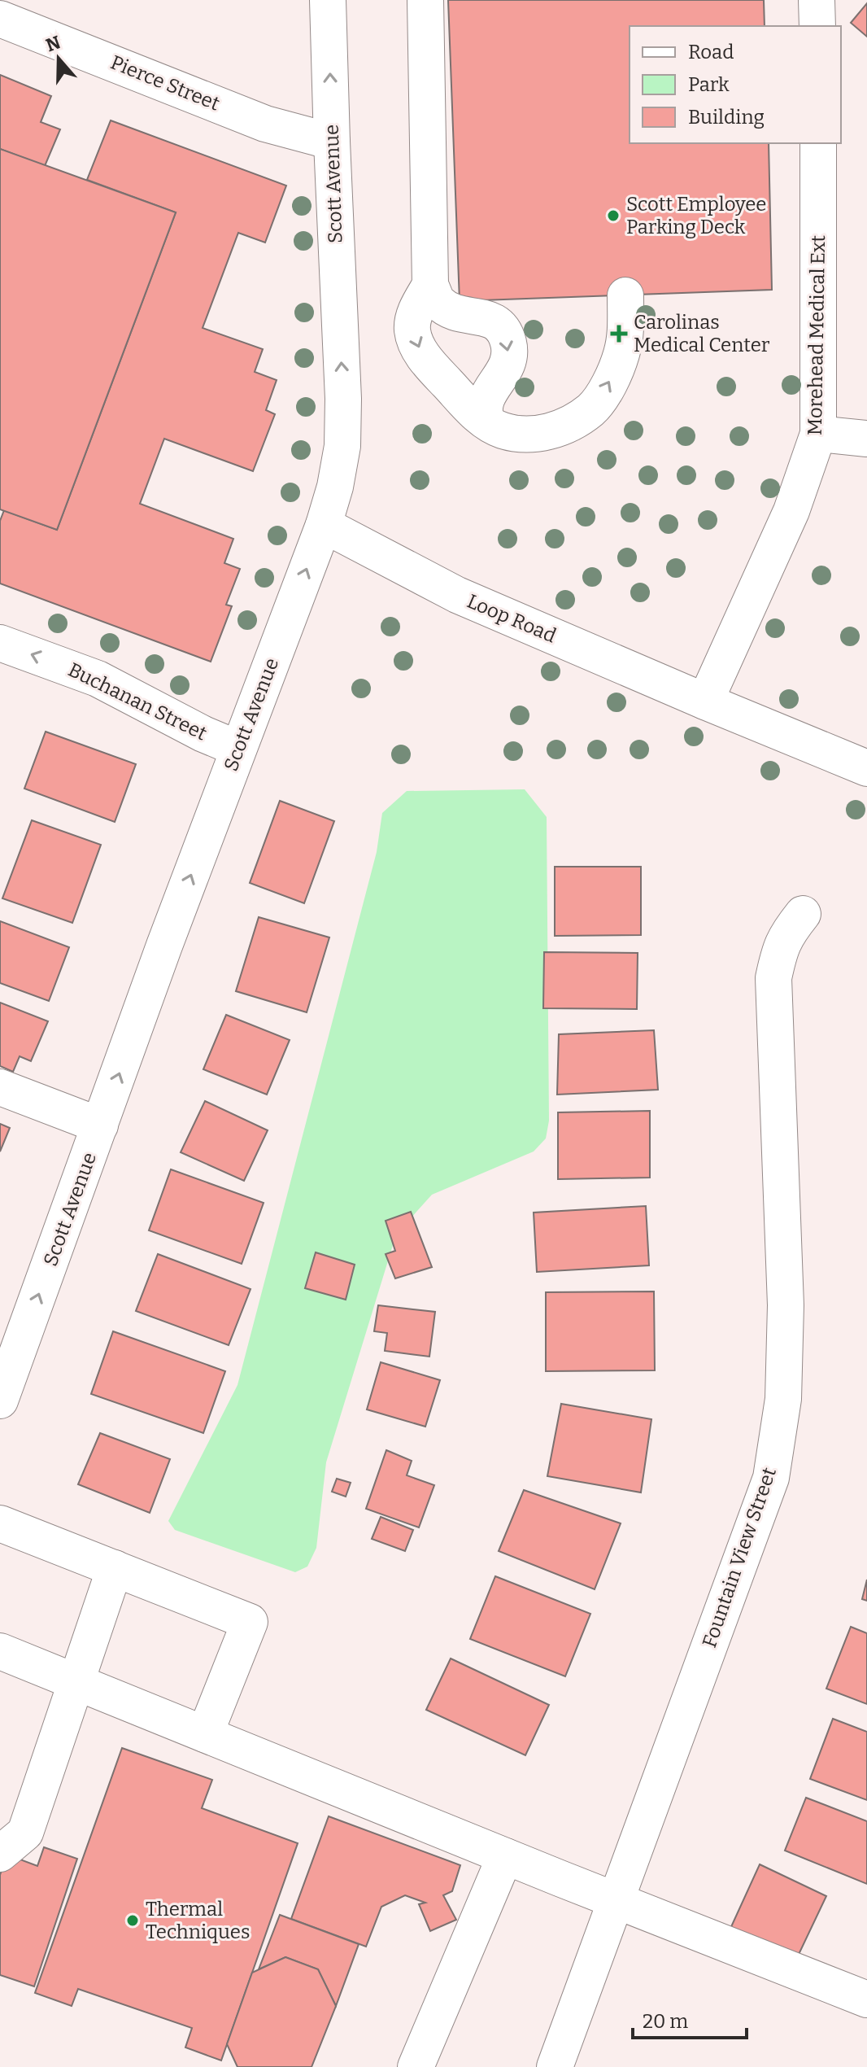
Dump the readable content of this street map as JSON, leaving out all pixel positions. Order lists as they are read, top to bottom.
{
  "streets": {
    "street": [
      "Pierce Street",
      "Scott Avenue",
      "Morehead Medical Ext",
      "Loop Road",
      "Buchanan Street",
      "Fountain View Street"
    ]
  },
  "crossings": [
    ["Pierce Street", "Scott Avenue"],
    ["Scott Avenue", "Loop Road"],
    ["Scott Avenue", "Buchanan Street"],
    ["Morehead Medical Ext", "Loop Road"]
  ],
  "one_way": ["Scott Avenue", "Buchanan Street"],
  "places": {
    "other": ["Scott Employee Parking Deck", "Thermal Techniques"],
    "health": ["Carolinas Medical Center"]
  },
  "legend": ["Road", "Park", "Building"],
  "scale_bar": "20 m",
  "north": "top"
}
